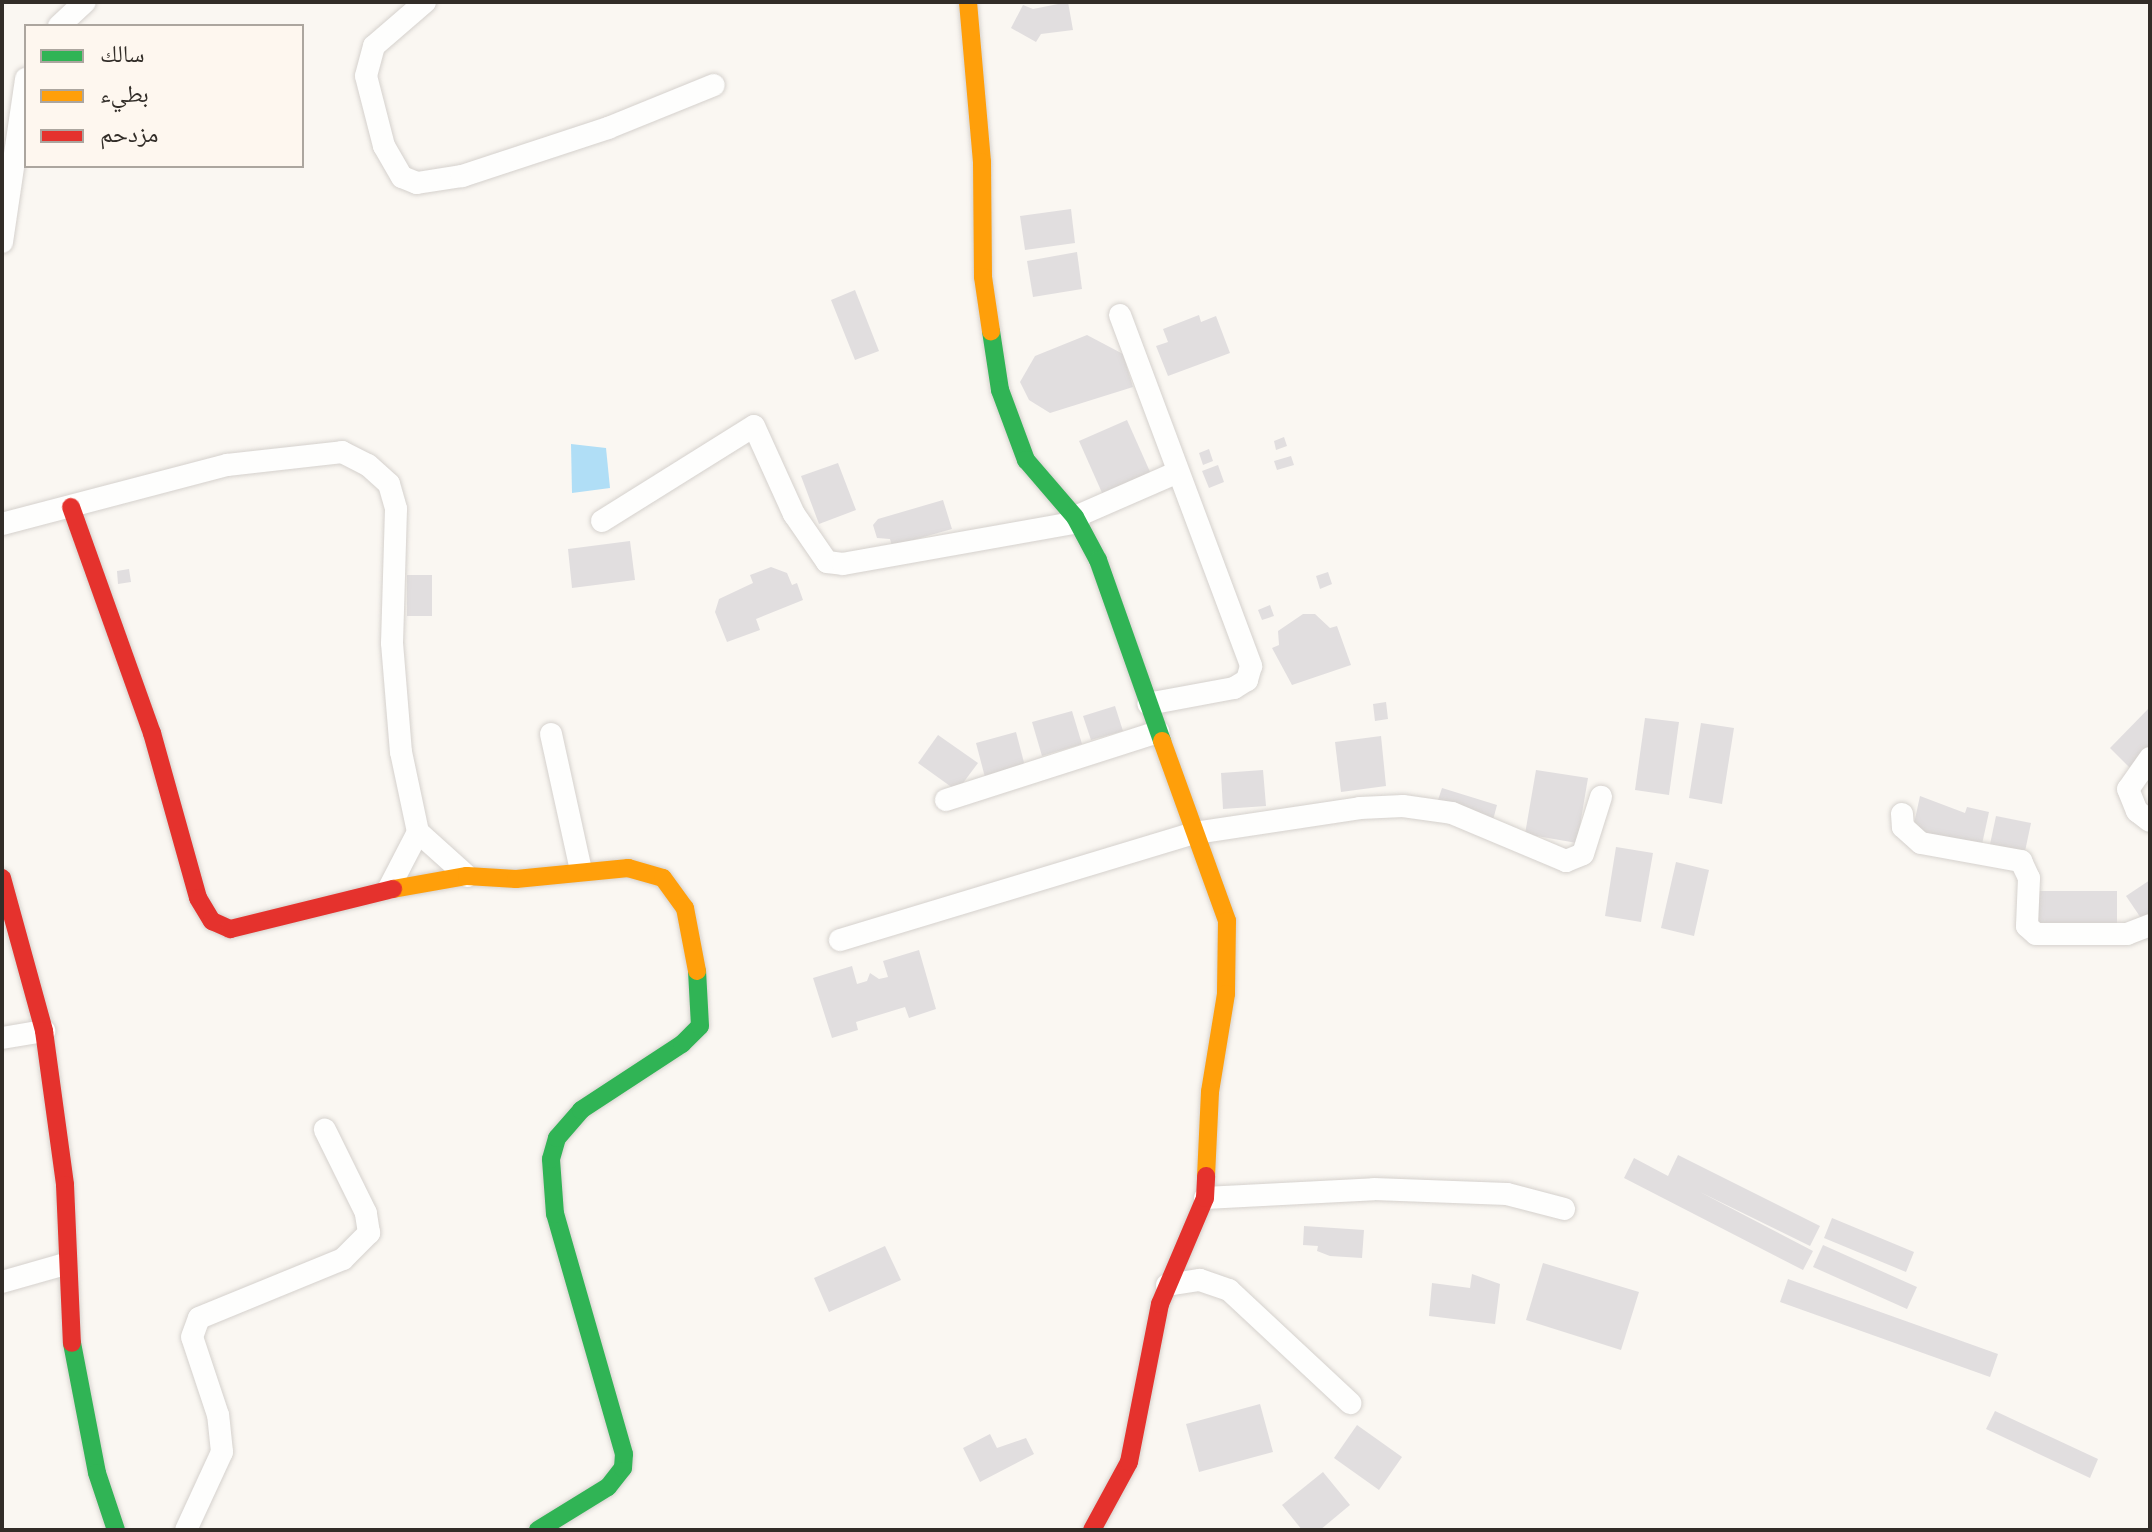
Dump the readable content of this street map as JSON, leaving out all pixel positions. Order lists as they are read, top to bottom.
{
  "legend": ["سالك", "بطيء", "مزدحم"]
}
